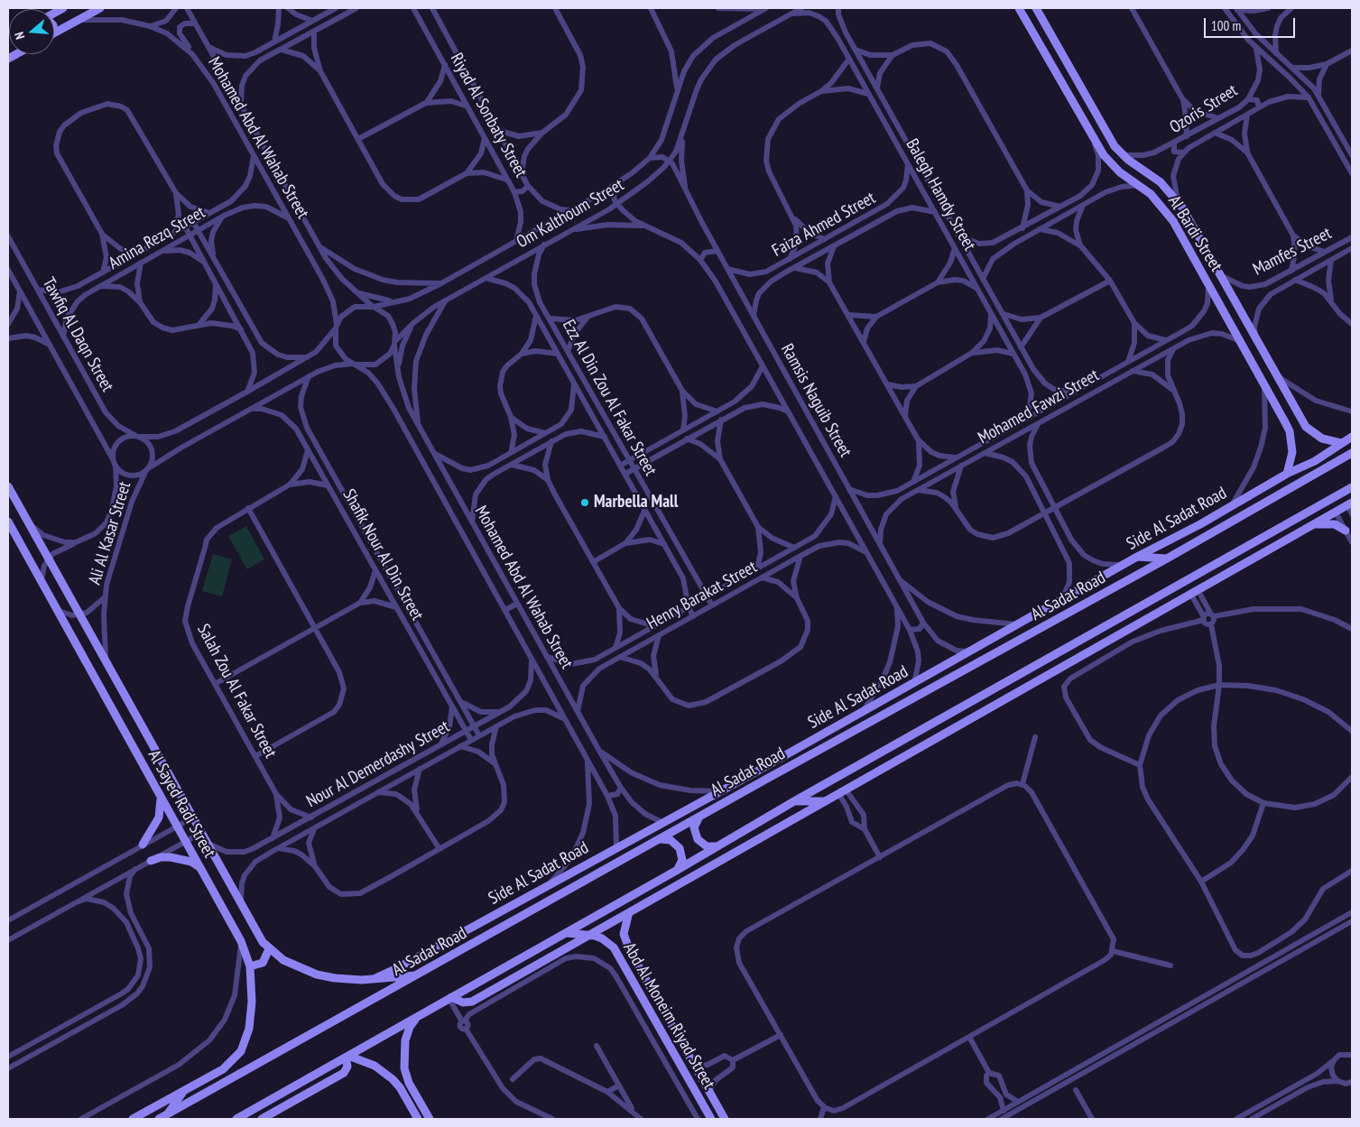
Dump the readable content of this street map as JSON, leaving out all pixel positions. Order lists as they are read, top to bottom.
{
  "streets": {
    "street": [
      "Ozoris Street",
      "Riyad Al Sonbaty Street",
      "Mohamed Abd Al Wahab Street",
      "Balegh Hamdy Street",
      "Om Kalthoum Street",
      "Faiza Ahmed Street",
      "Al Bardi Street",
      "Amina Rezq Street",
      "Mamfes Street",
      "Tawfiq Al Daqn Street",
      "Ezz Al Din Zou Al Fakar Street",
      "Ramsis Naguib Street",
      "Mohamed Fawzi Street",
      "Side Al Sadat Road",
      "Ali Al Kasar Street",
      "Shafik Nour Al Din Street",
      "Henry Barakat Street",
      "Al Sadat Road",
      "Salah Zou Al Fakar Street",
      "Nour Al Demerdashy Street",
      "Al Sayed Radi Street",
      "Abd Al Moneim Riyad Street"
    ]
  },
  "crossings": [
    ["Ozoris Street", "Al Bardi Street"],
    ["Riyad Al Sonbaty Street", "Om Kalthoum Street"],
    ["Mohamed Abd Al Wahab Street", "Om Kalthoum Street"],
    ["Mohamed Abd Al Wahab Street", "Amina Rezq Street"],
    ["Mohamed Abd Al Wahab Street", "Side Al Sadat Road"],
    ["Mohamed Abd Al Wahab Street", "Henry Barakat Street"],
    ["Mohamed Abd Al Wahab Street", "Nour Al Demerdashy Street"],
    ["Balegh Hamdy Street", "Om Kalthoum Street"],
    ["Balegh Hamdy Street", "Faiza Ahmed Street"],
    ["Balegh Hamdy Street", "Mohamed Fawzi Street"],
    ["Om Kalthoum Street", "Ezz Al Din Zou Al Fakar Street"],
    ["Om Kalthoum Street", "Ramsis Naguib Street"],
    ["Faiza Ahmed Street", "Ramsis Naguib Street"],
    ["Al Bardi Street", "Mamfes Street"],
    ["Al Bardi Street", "Mohamed Fawzi Street"],
    ["Al Bardi Street", "Side Al Sadat Road"],
    ["Amina Rezq Street", "Tawfiq Al Daqn Street"],
    ["Tawfiq Al Daqn Street", "Ali Al Kasar Street"],
    ["Ezz Al Din Zou Al Fakar Street", "Henry Barakat Street"],
    ["Ramsis Naguib Street", "Mohamed Fawzi Street"],
    ["Ramsis Naguib Street", "Side Al Sadat Road"],
    ["Ramsis Naguib Street", "Henry Barakat Street"],
    ["Side Al Sadat Road", "Al Sayed Radi Street"],
    ["Ali Al Kasar Street", "Al Sayed Radi Street"],
    ["Shafik Nour Al Din Street", "Salah Zou Al Fakar Street"],
    ["Shafik Nour Al Din Street", "Nour Al Demerdashy Street"],
    ["Al Sadat Road", "Al Sayed Radi Street"],
    ["Salah Zou Al Fakar Street", "Nour Al Demerdashy Street"],
    ["Nour Al Demerdashy Street", "Al Sayed Radi Street"]
  ],
  "places": ["Marbella Mall"],
  "scale_bar": "100 m",
  "north": "left"
}
